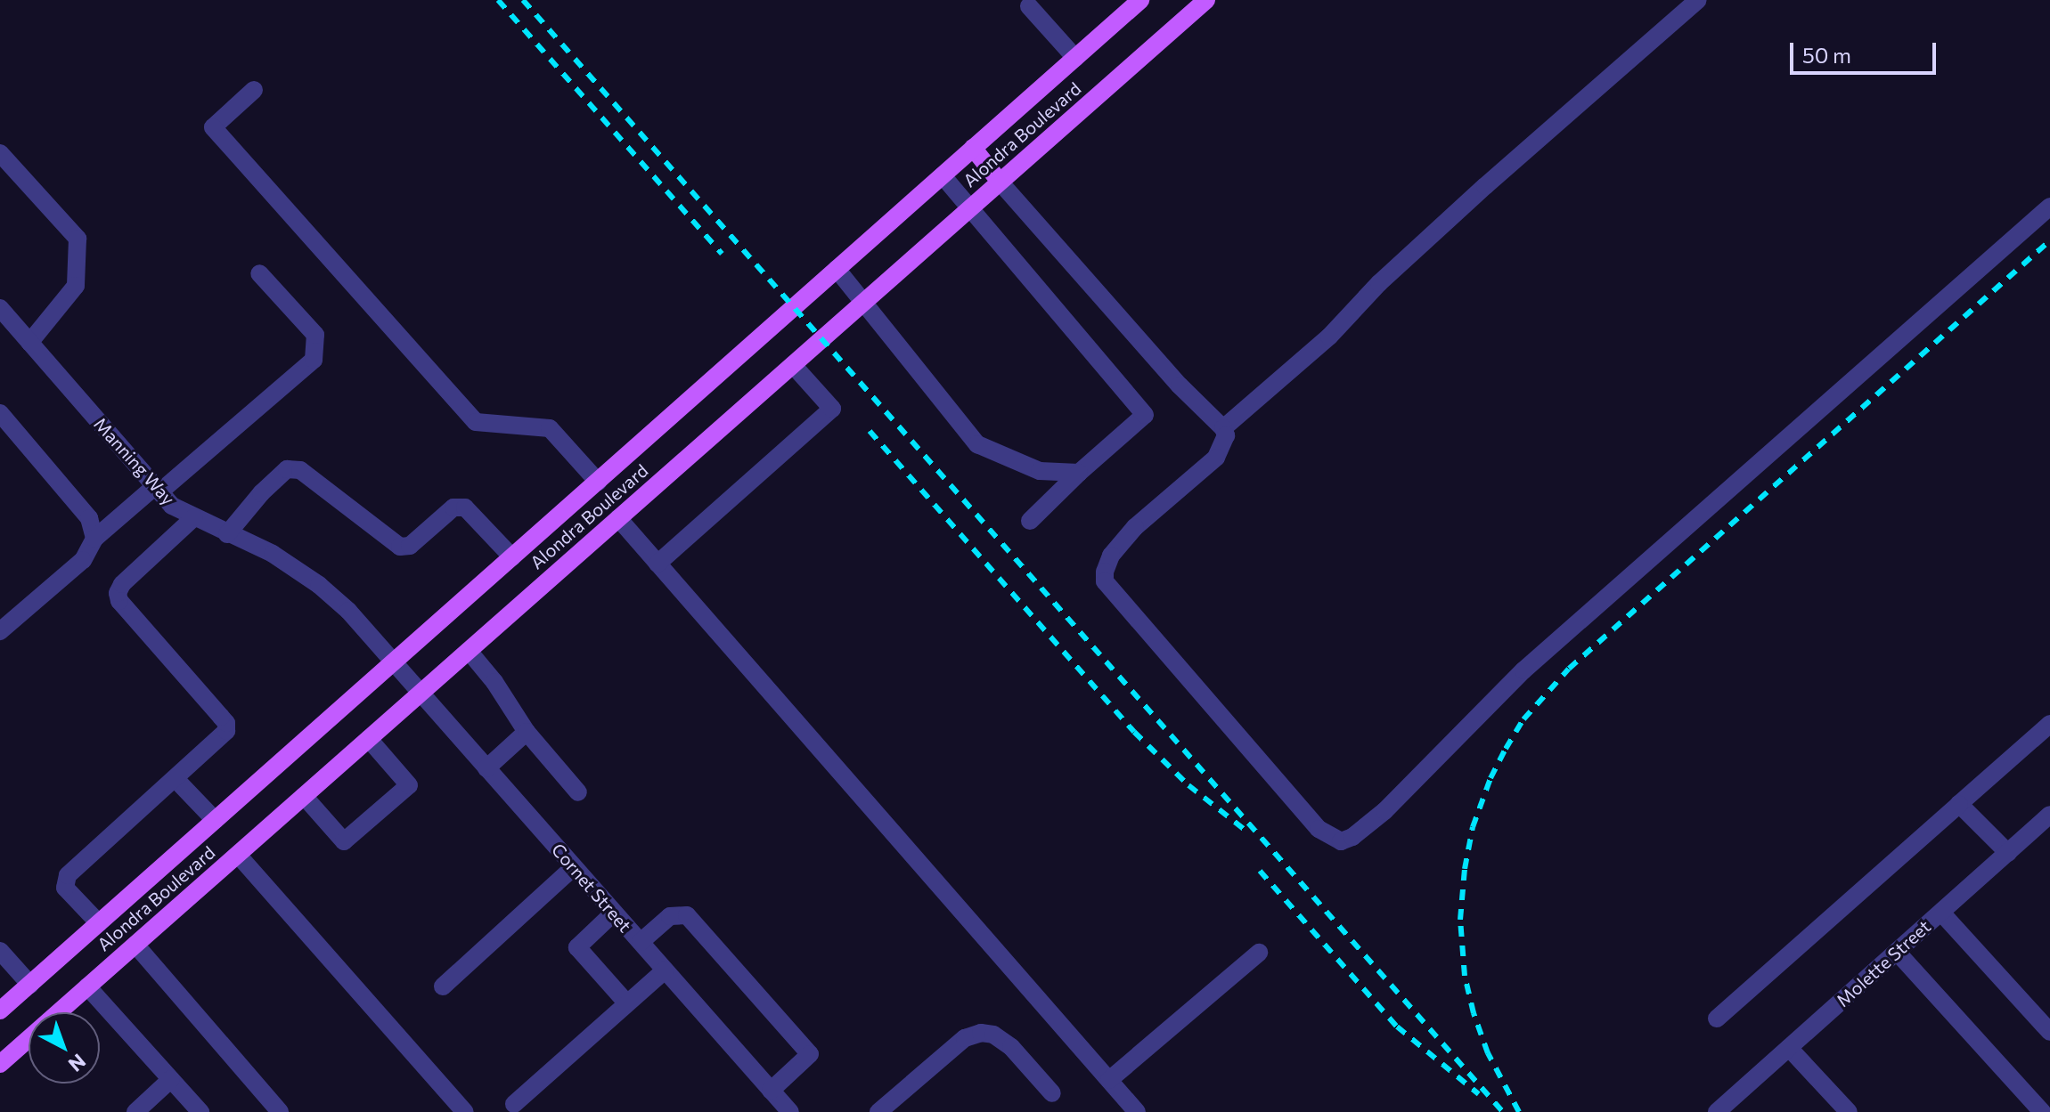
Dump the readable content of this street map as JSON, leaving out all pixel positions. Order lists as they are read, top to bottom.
{
  "streets": {
    "main road": ["Alondra Boulevard"],
    "street": ["Manning Way", "Cornet Street", "Molette Street"]
  },
  "crossings": [
    ["Alondra Boulevard", "Manning Way"],
    ["Alondra Boulevard", "Cornet Street"],
    ["Manning Way", "Cornet Street"]
  ],
  "scale_bar": "50 m",
  "north": "bottom right"
}
